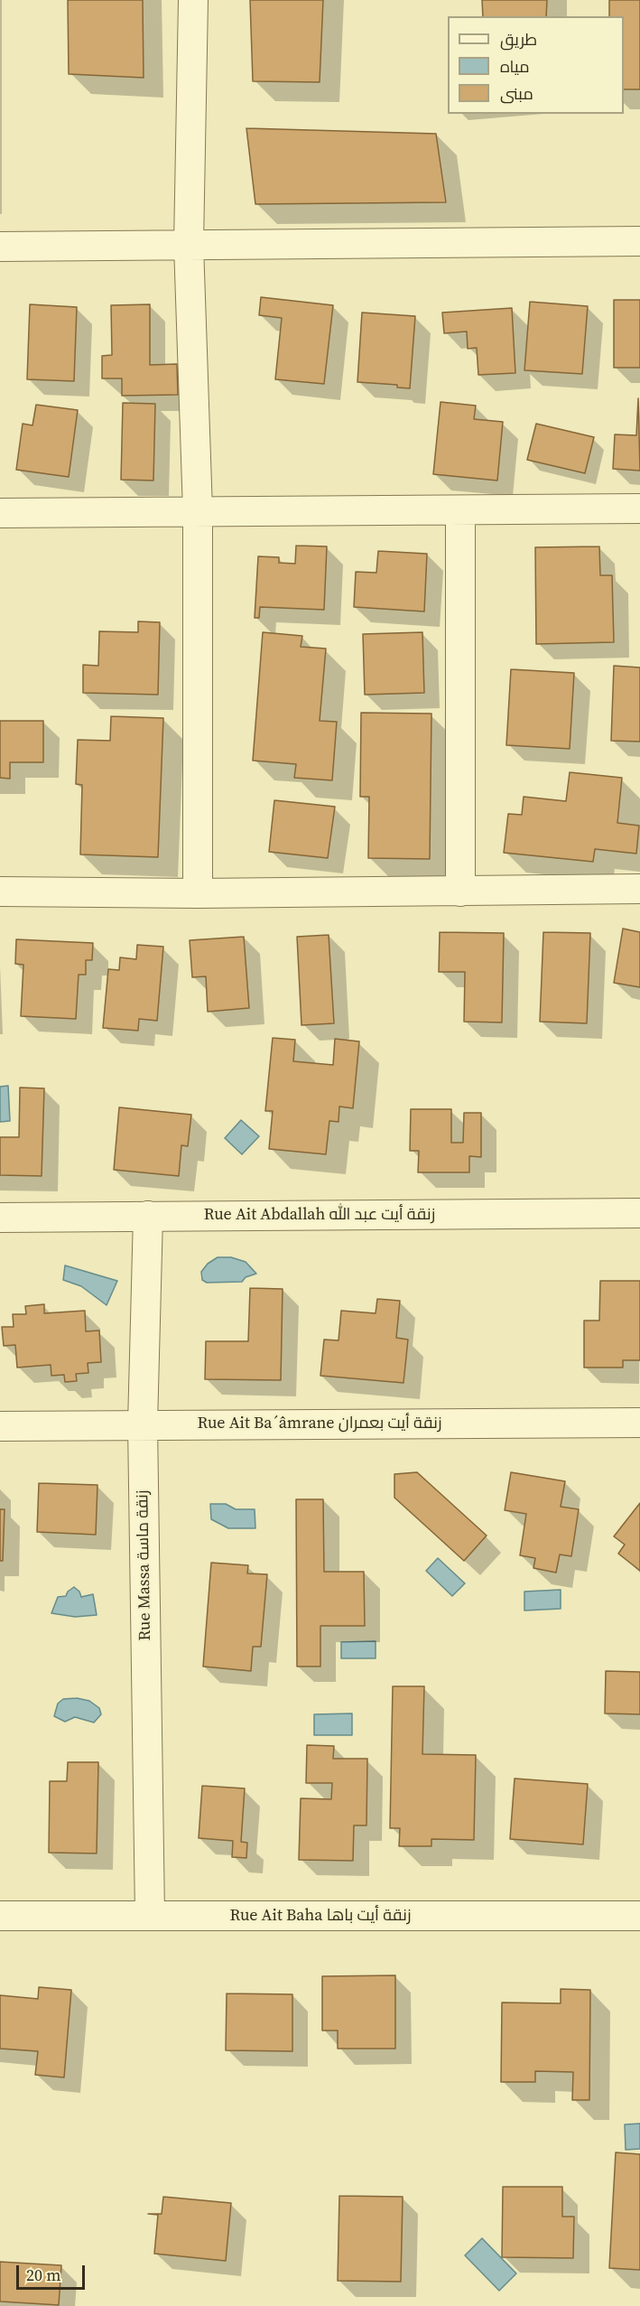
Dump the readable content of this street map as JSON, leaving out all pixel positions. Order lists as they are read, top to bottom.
{
  "streets": {
    "street": [
      "Rue Ait Abdallah زنقة أيت عبد الله",
      "Rue Ait Ba´âmrane زنقة أيت بعمران",
      "Rue Massa زنقة ماسة",
      "Rue Ait Baha زنقة أيت باها"
    ]
  },
  "crossings": [
    ["Rue Ait Abdallah زنقة أيت عبد الله", "Rue Massa زنقة ماسة"],
    ["Rue Ait Ba´âmrane زنقة أيت بعمران", "Rue Massa زنقة ماسة"],
    ["Rue Massa زنقة ماسة", "Rue Ait Baha زنقة أيت باها"]
  ],
  "legend": ["طريق", "مياه", "مبنى"],
  "scale_bar": "20 m"
}
